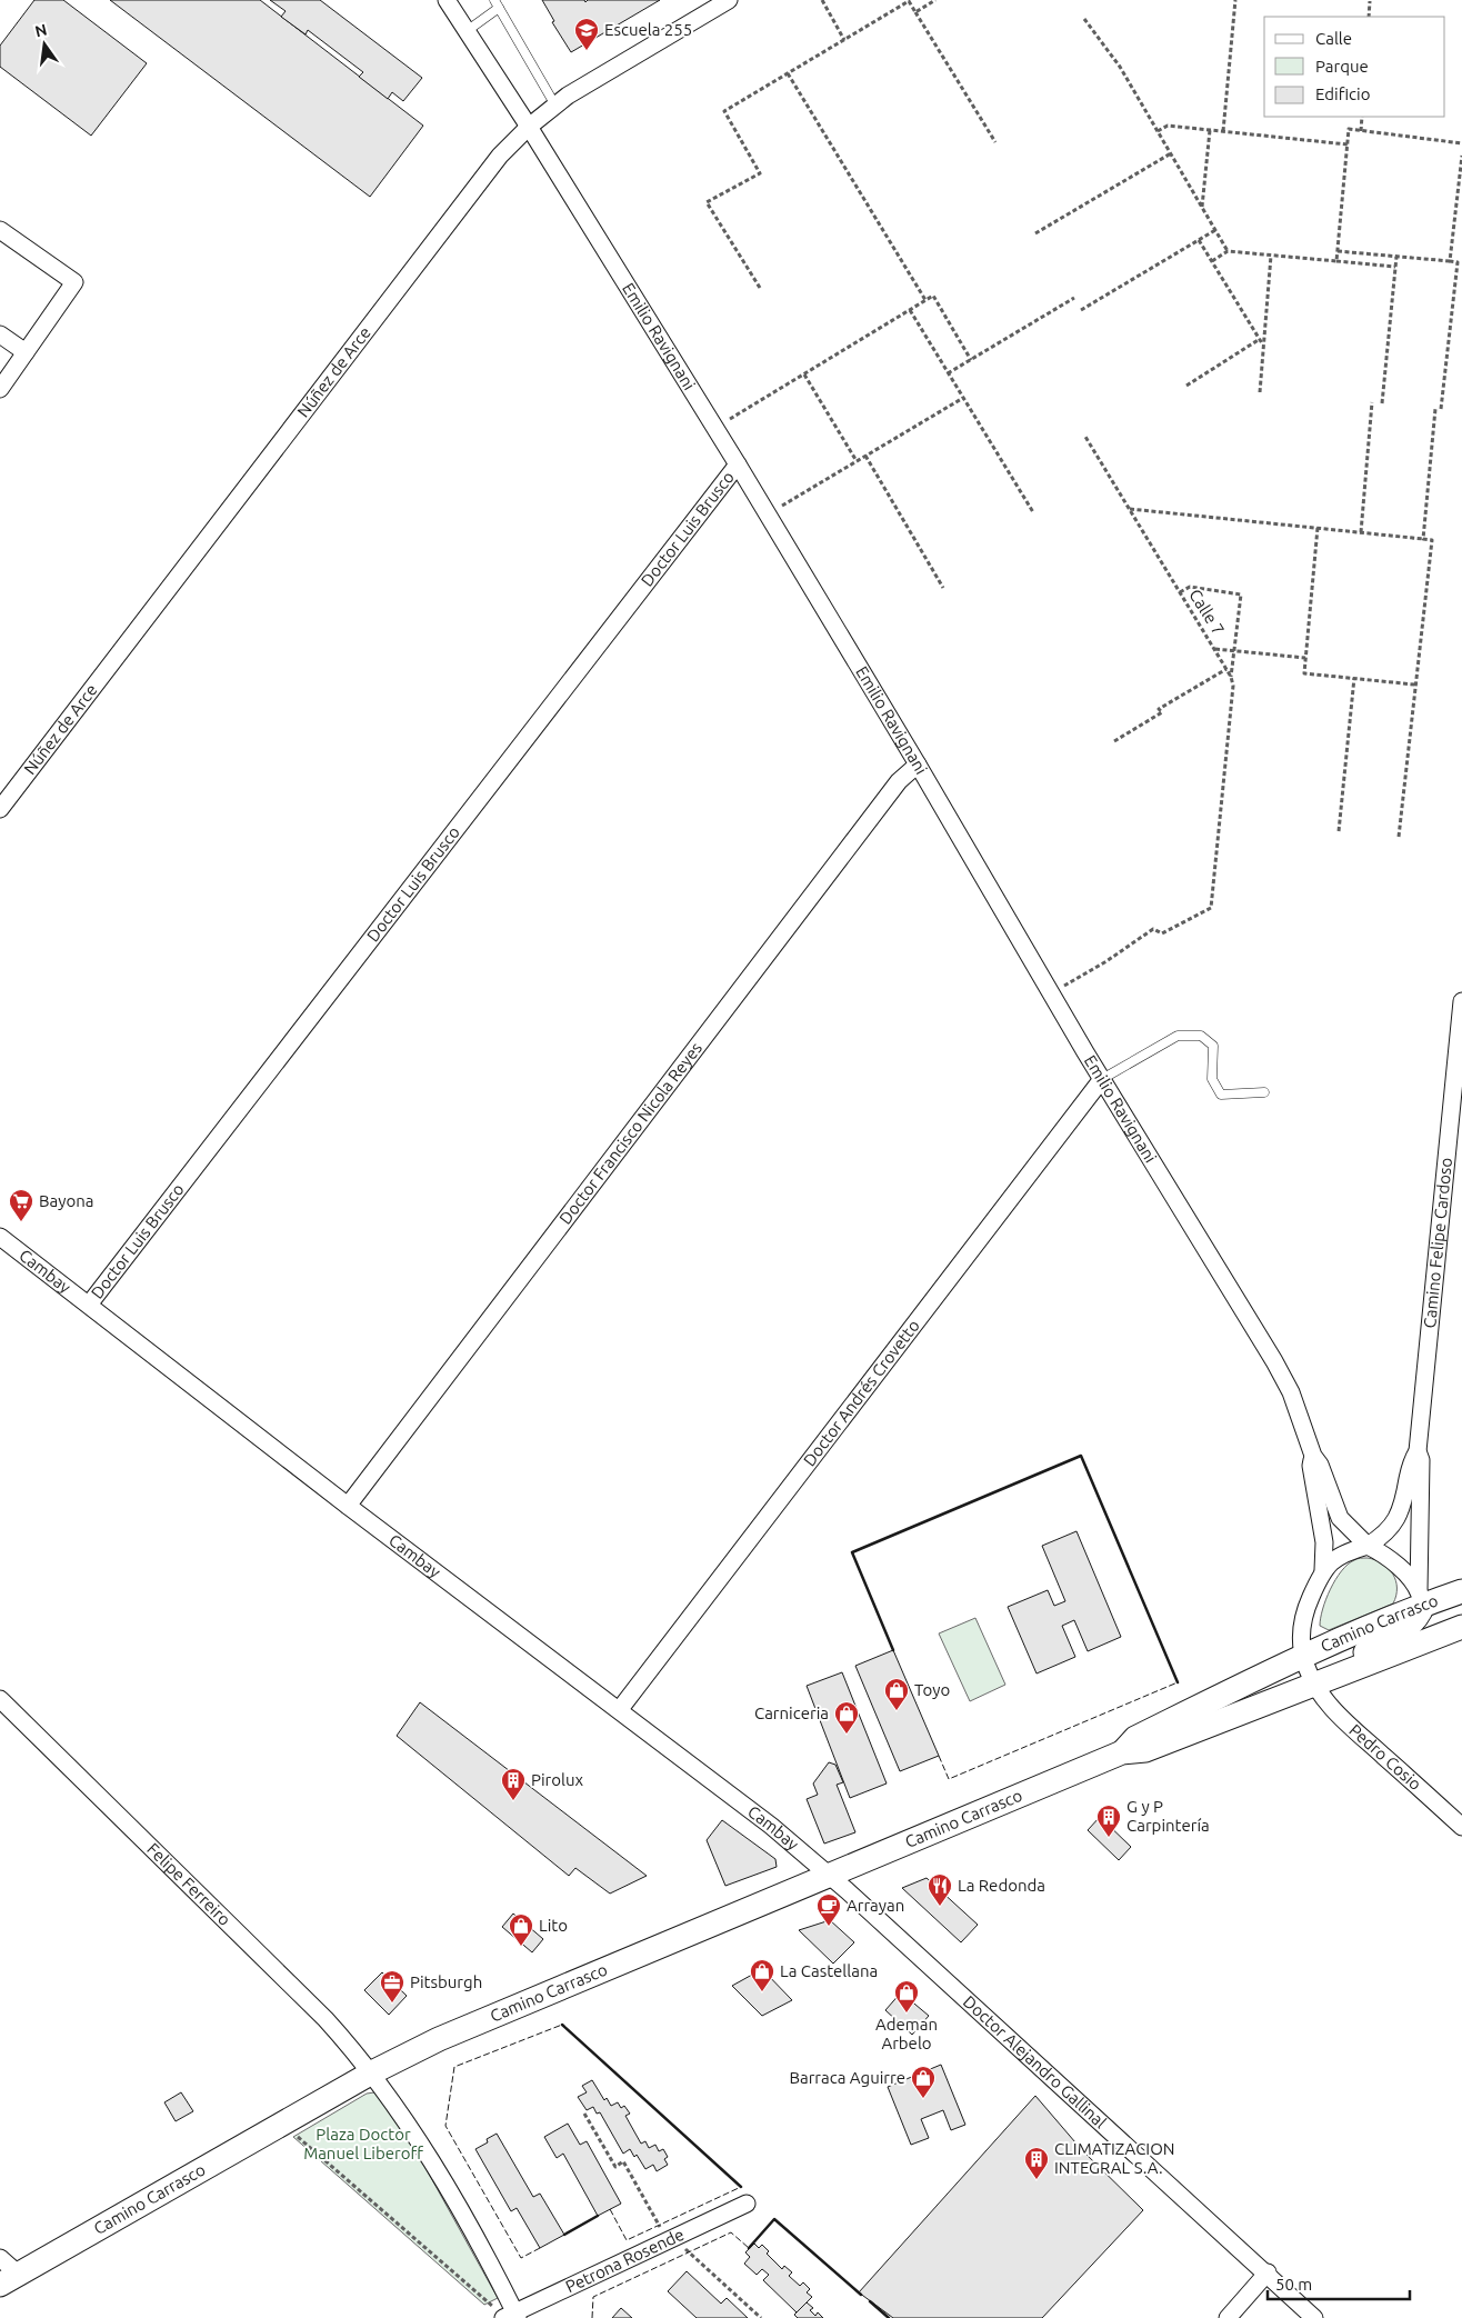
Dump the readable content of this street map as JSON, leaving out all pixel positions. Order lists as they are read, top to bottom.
{
  "streets": {
    "main road": ["Camino Carrasco"],
    "street": [
      "Emilio Ravignani",
      "Núñez de Arce",
      "Doctor Luis Brusco",
      "Doctor Francisco Nicola Reyes",
      "Camino Felipe Cardoso",
      "Cambay",
      "Doctor Andrés Crovetto",
      "Pedro Cosio",
      "Felipe Ferreiro",
      "Doctor Alejandro Gallinal",
      "Petrona Rosende"
    ],
    "path": ["Calle 7"]
  },
  "crossings": [
    ["Emilio Ravignani", "Núñez de Arce"],
    ["Emilio Ravignani", "Doctor Luis Brusco"],
    ["Emilio Ravignani", "Calle 7"],
    ["Emilio Ravignani", "Doctor Francisco Nicola Reyes"],
    ["Emilio Ravignani", "Camino Felipe Cardoso"],
    ["Emilio Ravignani", "Doctor Andrés Crovetto"],
    ["Emilio Ravignani", "Camino Carrasco"],
    ["Emilio Ravignani", "Pedro Cosio"],
    ["Doctor Luis Brusco", "Cambay"],
    ["Doctor Francisco Nicola Reyes", "Cambay"],
    ["Camino Felipe Cardoso", "Camino Carrasco"],
    ["Cambay", "Doctor Andrés Crovetto"],
    ["Cambay", "Camino Carrasco"],
    ["Cambay", "Doctor Alejandro Gallinal"],
    ["Camino Carrasco", "Pedro Cosio"],
    ["Camino Carrasco", "Felipe Ferreiro"],
    ["Camino Carrasco", "Doctor Alejandro Gallinal"],
    ["Felipe Ferreiro", "Petrona Rosende"]
  ],
  "parks": ["Plaza Doctor Manuel Liberoff"],
  "places": {
    "school or university": ["Escuela 255"],
    "supermarket": ["Bayona"],
    "shop": [
      "Toyo",
      "Carniceria",
      "Lito",
      "La Castellana",
      "Ademan Arbelo",
      "Barraca Aguirre"
    ],
    "building": ["Pirolux", "G y P Carpintería", "CLIMATIZACION INTEGRAL S.A."],
    "restaurant": ["La Redonda"],
    "cafe": ["Arrayan"],
    "office": ["Pitsburgh"]
  },
  "legend": ["Calle", "Parque", "Edificio"],
  "scale_bar": "50 m",
  "north": "top"
}
